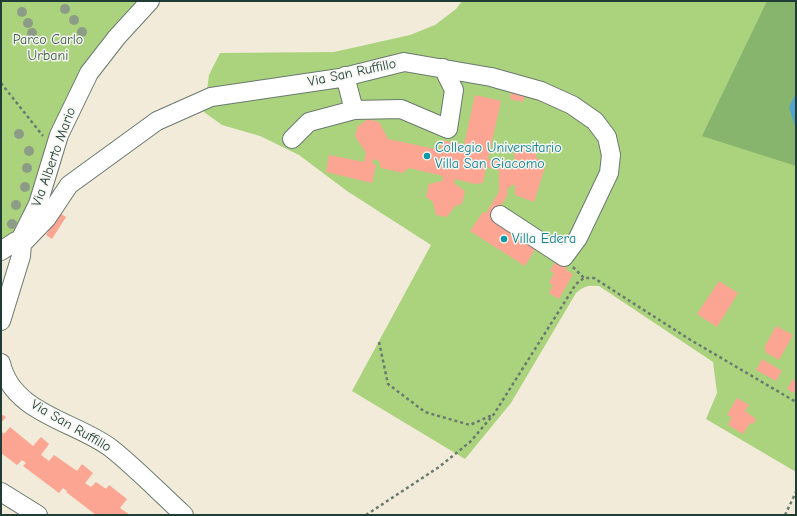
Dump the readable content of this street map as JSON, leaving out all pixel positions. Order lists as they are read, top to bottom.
{
  "streets": {
    "street": ["Via San Ruffillo", "Via Alberto Mario"]
  },
  "crossings": [
    ["Via San Ruffillo", "Via Alberto Mario"]
  ],
  "parks": ["Parco Carlo Urbani"],
  "places": ["Collegio Universitario Villa San Giacomo", "Villa Edera"]
}
